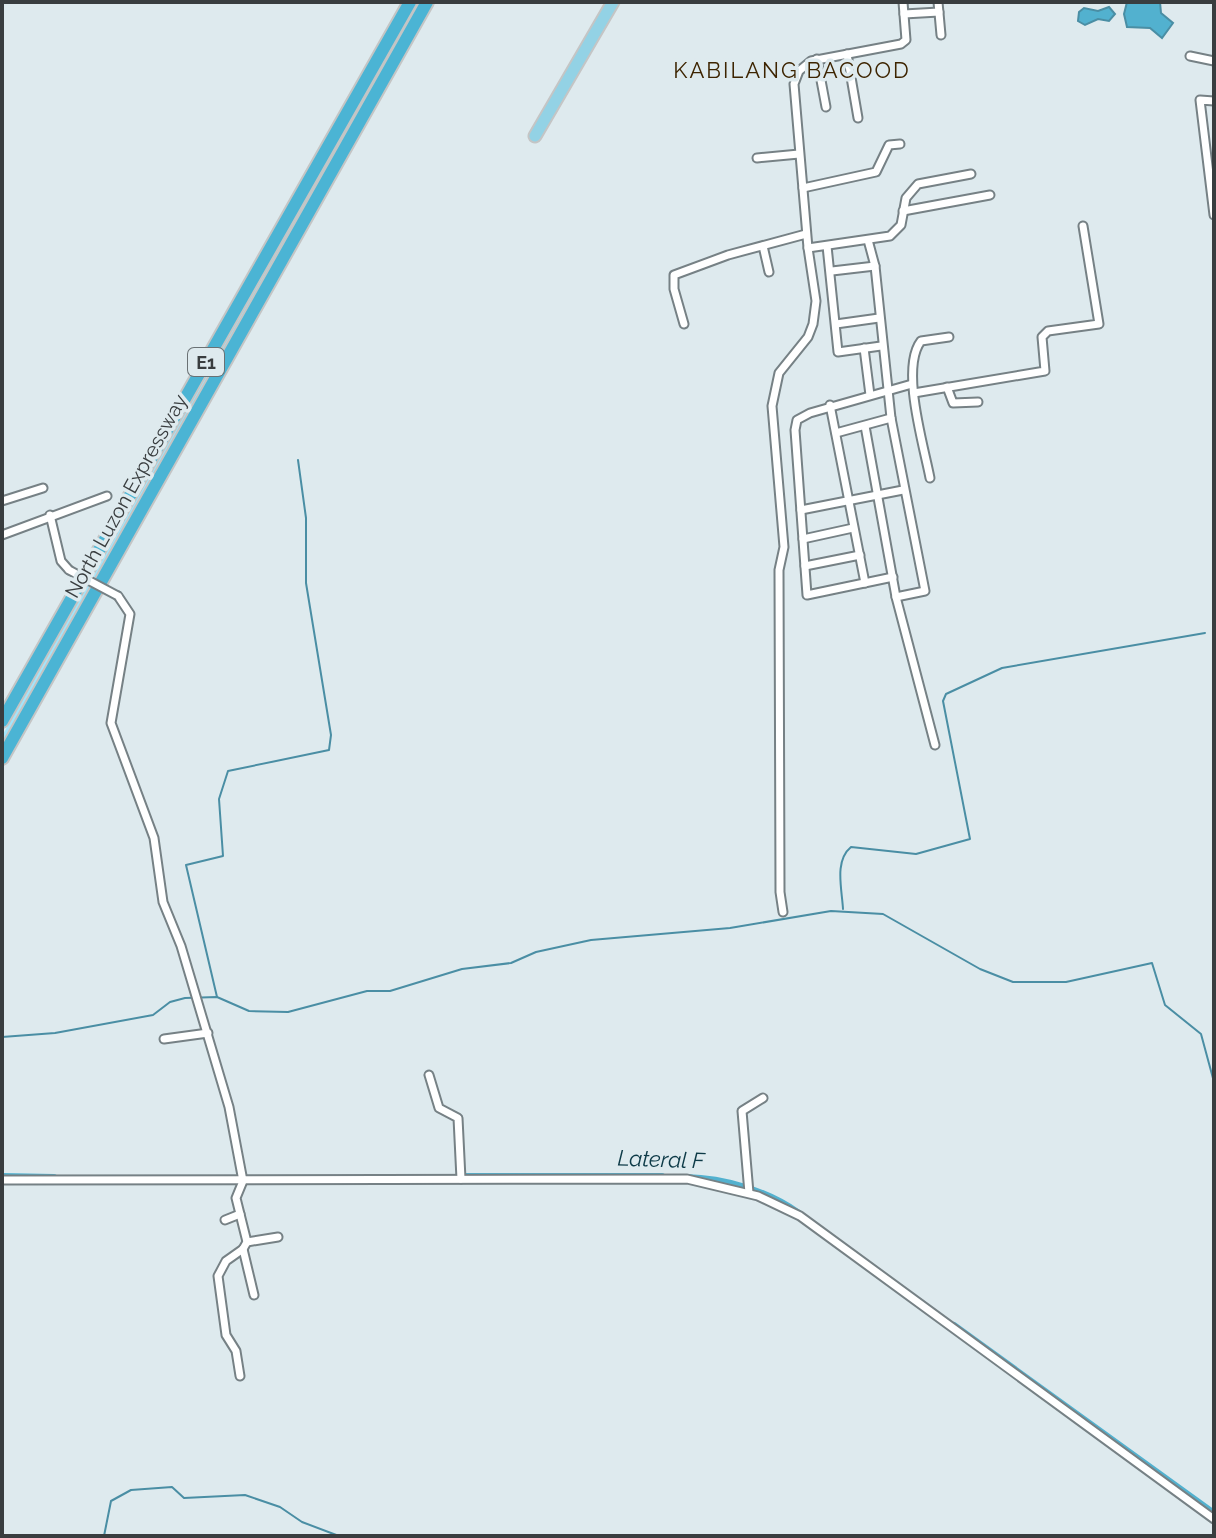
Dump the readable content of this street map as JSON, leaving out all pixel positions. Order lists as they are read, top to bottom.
{
  "streets": {
    "highway": ["E1", "North Luzon Expressway"]
  },
  "districts": ["KABILANG BACOOD"],
  "water": ["Lateral F"]
}
